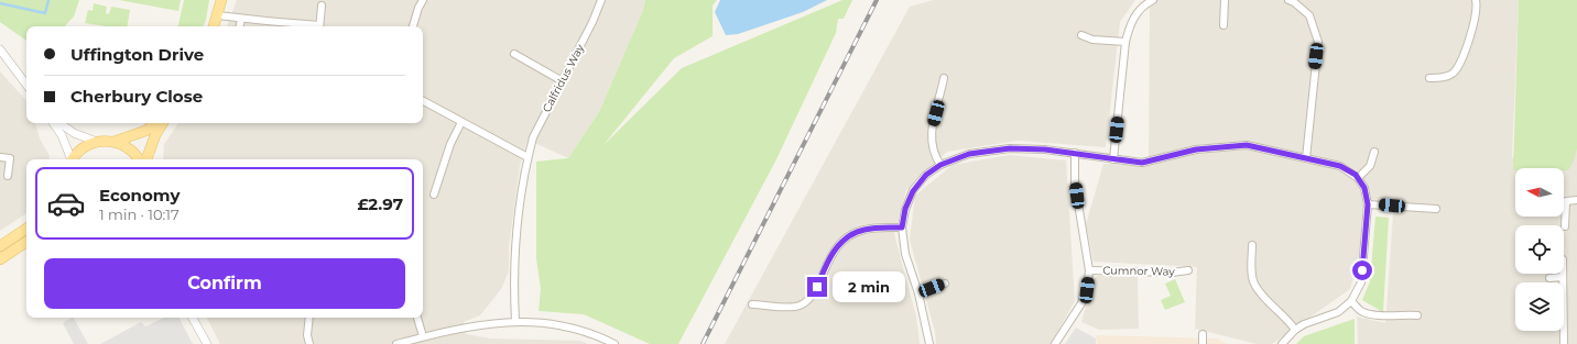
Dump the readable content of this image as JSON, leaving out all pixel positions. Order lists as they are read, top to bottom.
{
  "streets": {
    "street": ["Calfridus Way", "Cumnor Way"]
  },
  "north": "left",
  "page": {
    "banner": ["Uffington Drive", "Cherbury Close"],
    "list": [
      {
        "name": "Economy",
        "note": "1 min · 10:17",
        "value": "£2.97"
      }
    ],
    "buttons": "Confirm",
    "bubble": "2 min"
  }
}
